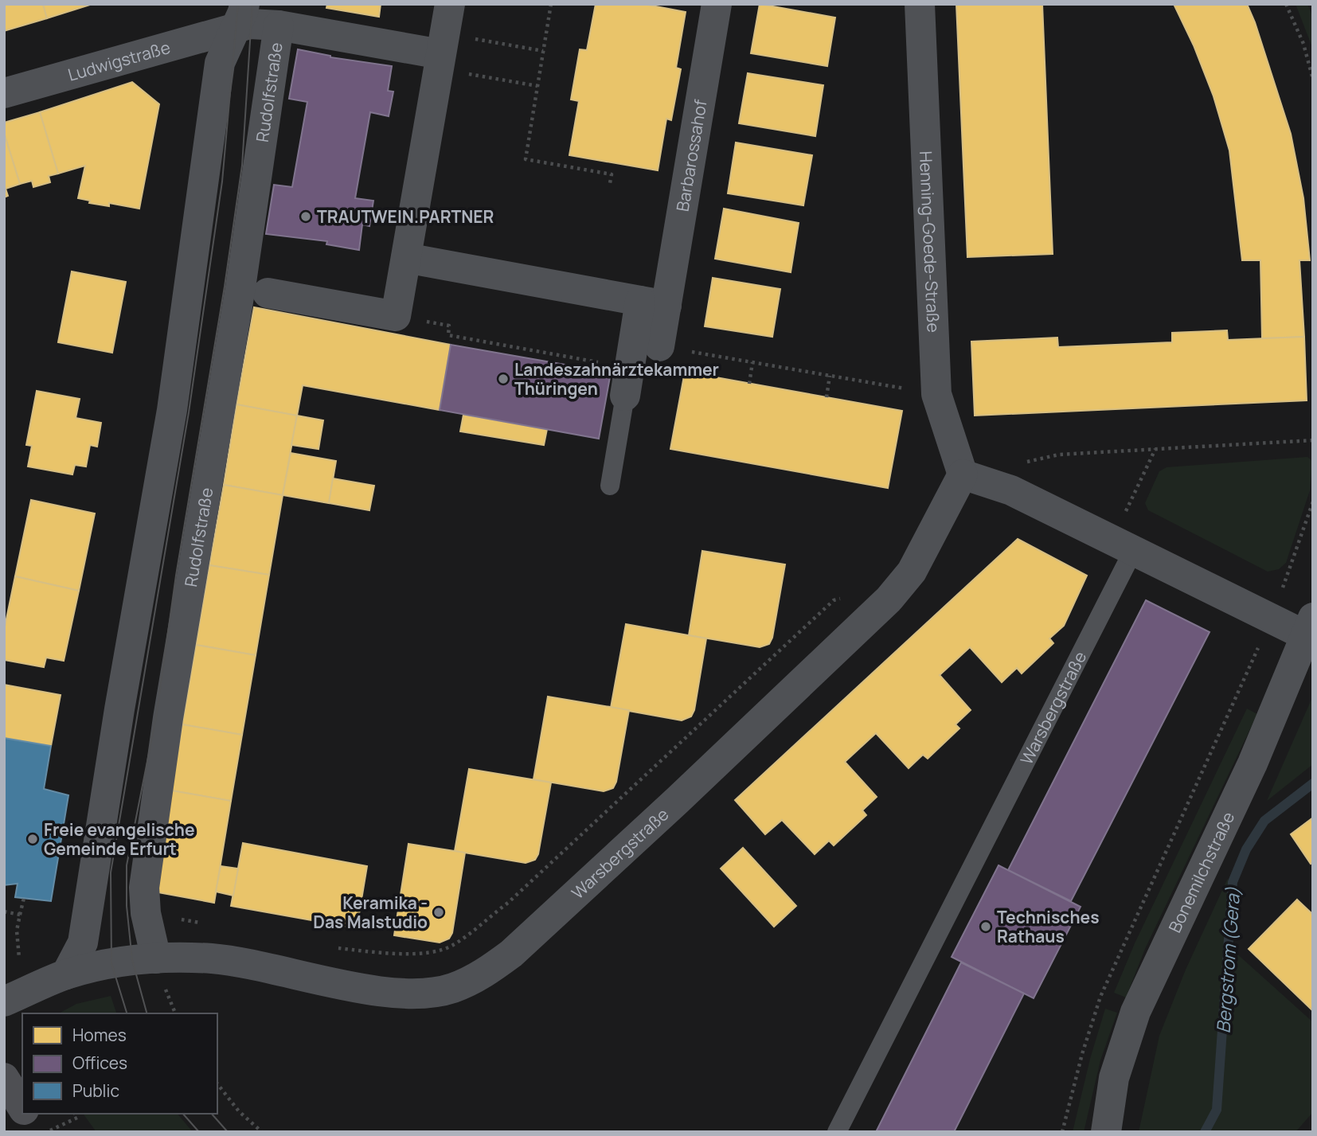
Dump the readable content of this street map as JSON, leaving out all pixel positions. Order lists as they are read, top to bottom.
{
  "streets": {
    "street": [
      "Ludwigstraße",
      "Rudolfstraße",
      "Barbarossahof",
      "Henning-Goede-Straße",
      "Warsbergstraße",
      "Bonemilchstraße"
    ]
  },
  "crossings": [
    ["Rudolfstraße", "Warsbergstraße"],
    ["Henning-Goede-Straße", "Warsbergstraße"]
  ],
  "water": ["Bergstrom (Gera)"],
  "places": [
    "TRAUTWEIN.PARTNER",
    "Landeszahnärztekammer Thüringen",
    "Freie evangelische Gemeinde Erfurt",
    "Keramika - Das Malstudio",
    "Technisches Rathaus"
  ],
  "legend": ["Homes", "Offices", "Public"]
}
